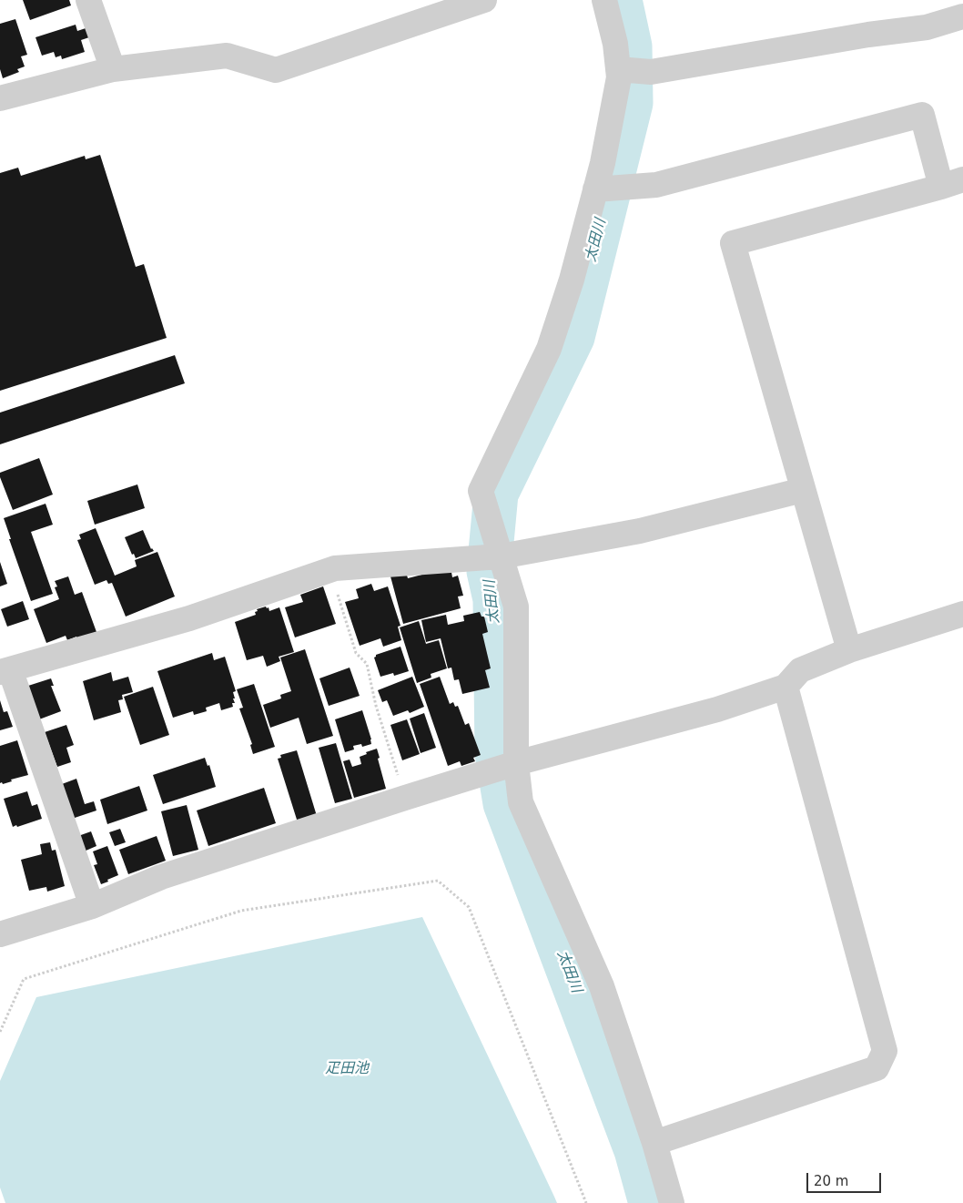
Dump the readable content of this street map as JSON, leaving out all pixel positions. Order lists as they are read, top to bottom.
{
  "water": ["太田川", "疋田池"],
  "scale_bar": "20 m"
}
